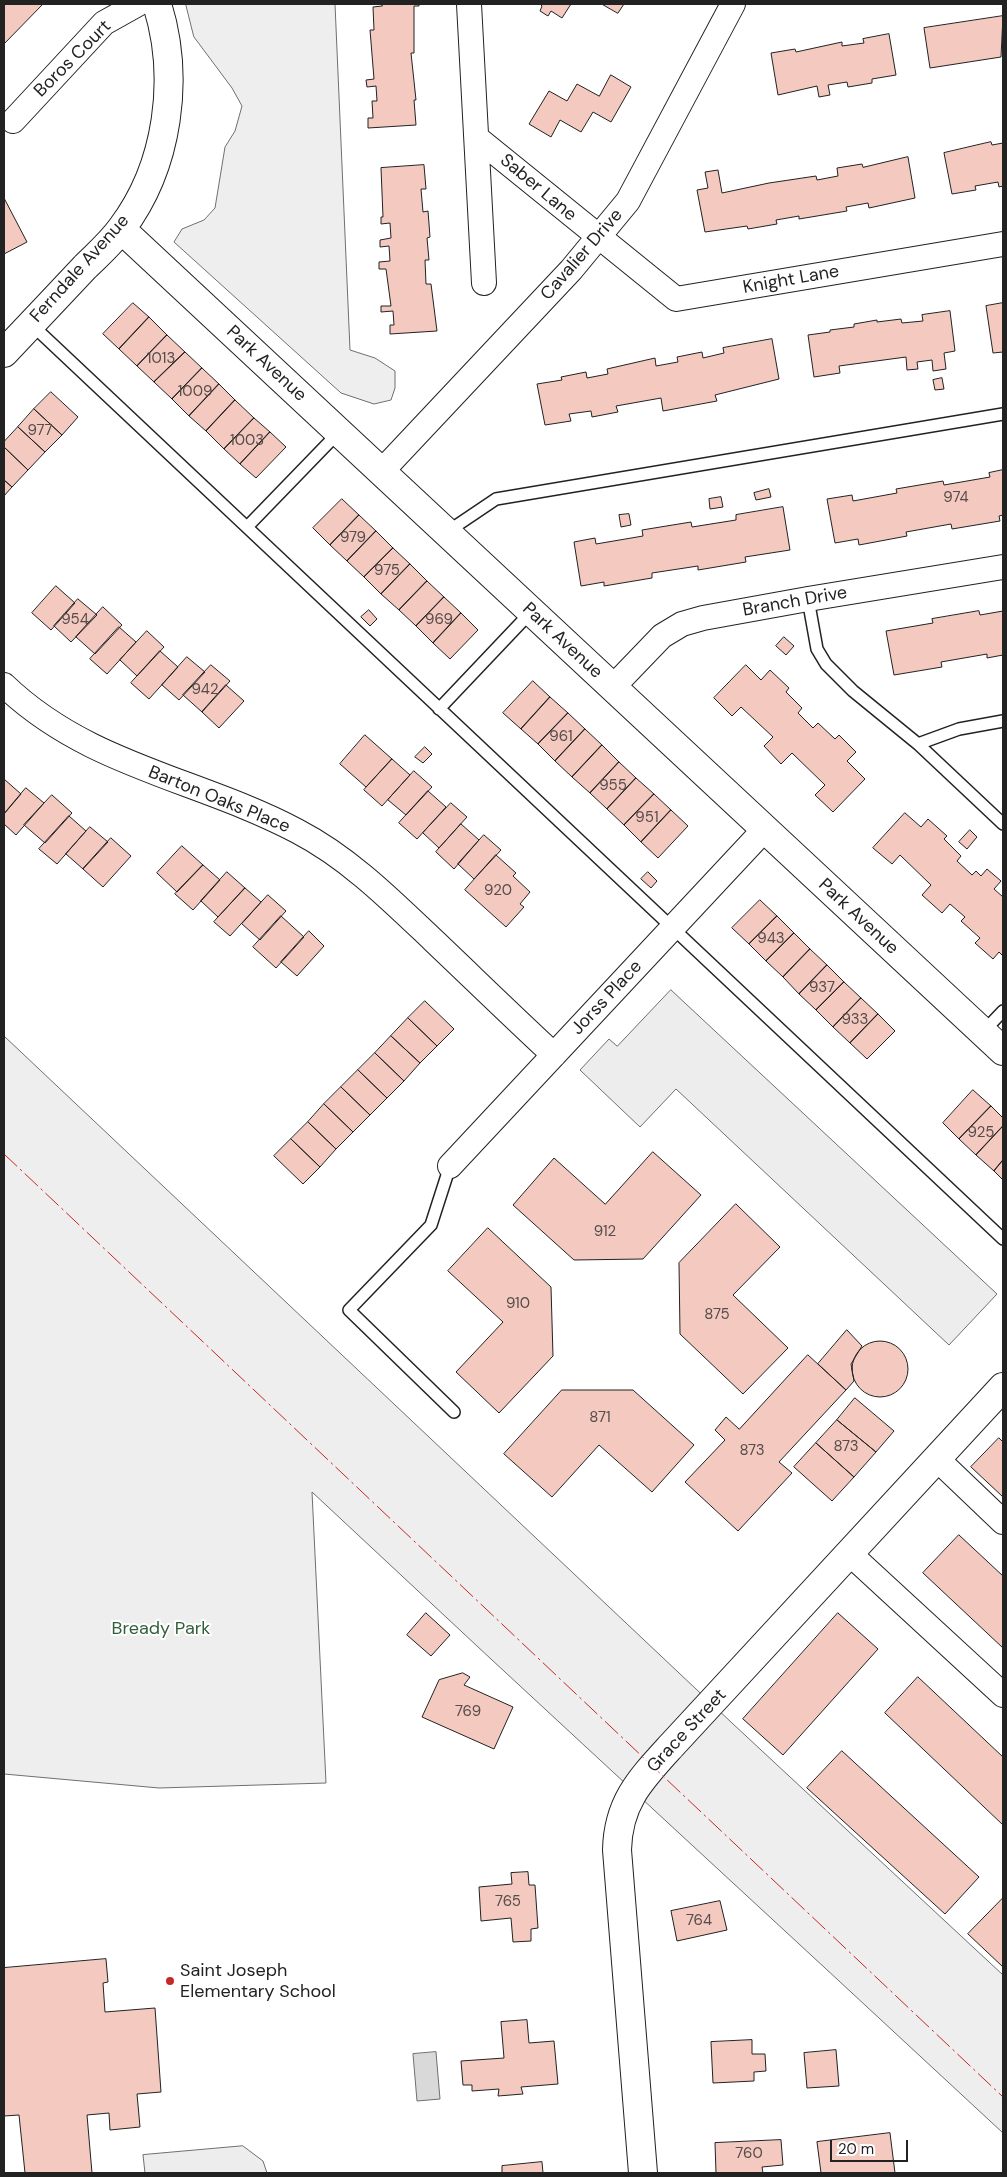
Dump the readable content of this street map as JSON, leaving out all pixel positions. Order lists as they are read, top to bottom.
{
  "streets": {
    "street": [
      "Boros Court",
      "Saber Lane",
      "Cavalier Drive",
      "Ferndale Avenue",
      "Knight Lane",
      "Park Avenue",
      "Branch Drive",
      "Barton Oaks Place",
      "Jorss Place",
      "Grace Street"
    ]
  },
  "crossings": [
    ["Saber Lane", "Cavalier Drive"],
    ["Saber Lane", "Knight Lane"],
    ["Cavalier Drive", "Knight Lane"],
    ["Cavalier Drive", "Park Avenue"],
    ["Ferndale Avenue", "Park Avenue"],
    ["Park Avenue", "Branch Drive"],
    ["Park Avenue", "Jorss Place"],
    ["Barton Oaks Place", "Jorss Place"]
  ],
  "parks": ["Bready Park"],
  "places": ["Saint Joseph Elementary School"],
  "house_numbers": [
    "1013",
    "1009",
    "977",
    "1003",
    "974",
    "979",
    "975",
    "954",
    "969",
    "942",
    "961",
    "955",
    "951",
    "920",
    "943",
    "937",
    "933",
    "925",
    "912",
    "910",
    "875",
    "871",
    "873",
    "873",
    "769",
    "765",
    "764",
    "760"
  ],
  "scale_bar": "20 m"
}
